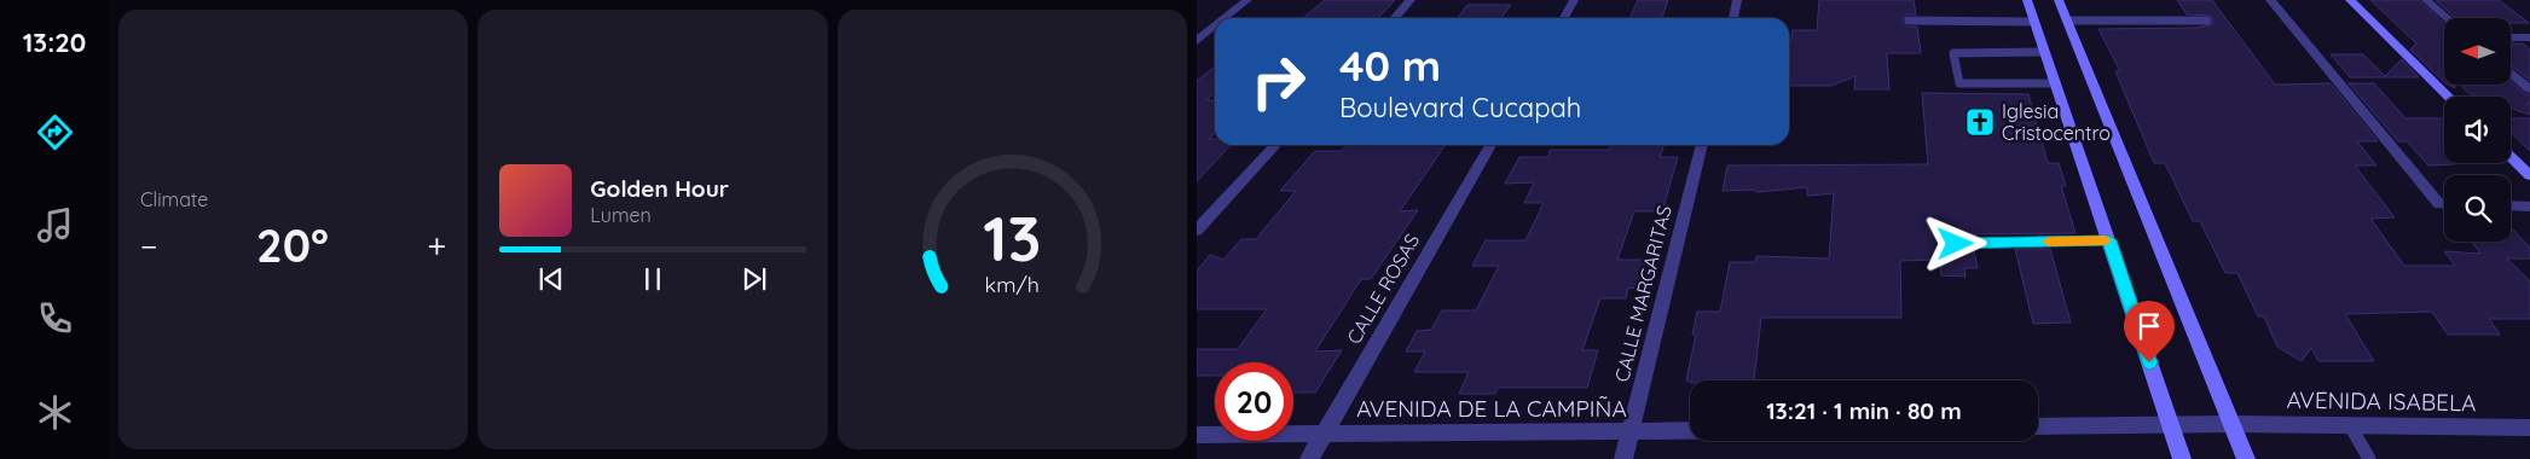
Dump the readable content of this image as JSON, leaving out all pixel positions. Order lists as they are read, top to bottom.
{
  "streets": {
    "street": [
      "CALLE ROSAS",
      "CALLE MARGARITAS",
      "AVENIDA ISABELA",
      "AVENIDA DE LA CAMPIÑA"
    ]
  },
  "crossings": [
    ["CALLE ROSAS", "AVENIDA DE LA CAMPIÑA"],
    ["CALLE MARGARITAS", "AVENIDA DE LA CAMPIÑA"]
  ],
  "places": {
    "church": ["Iglesia Cristocentro"]
  },
  "north": "left",
  "page": {
    "tabs": "13:20",
    "tile": "Climate",
    "turn": ["40 m", "Boulevard Cucapah"],
    "song": ["Golden Hour", "Lumen"],
    "heat": ["−", "20°", "+"],
    "limit": "20",
    "trip": "13:21 · 1 min · 80 m",
    "gauge": ["13", "km/h"]
  }
}
